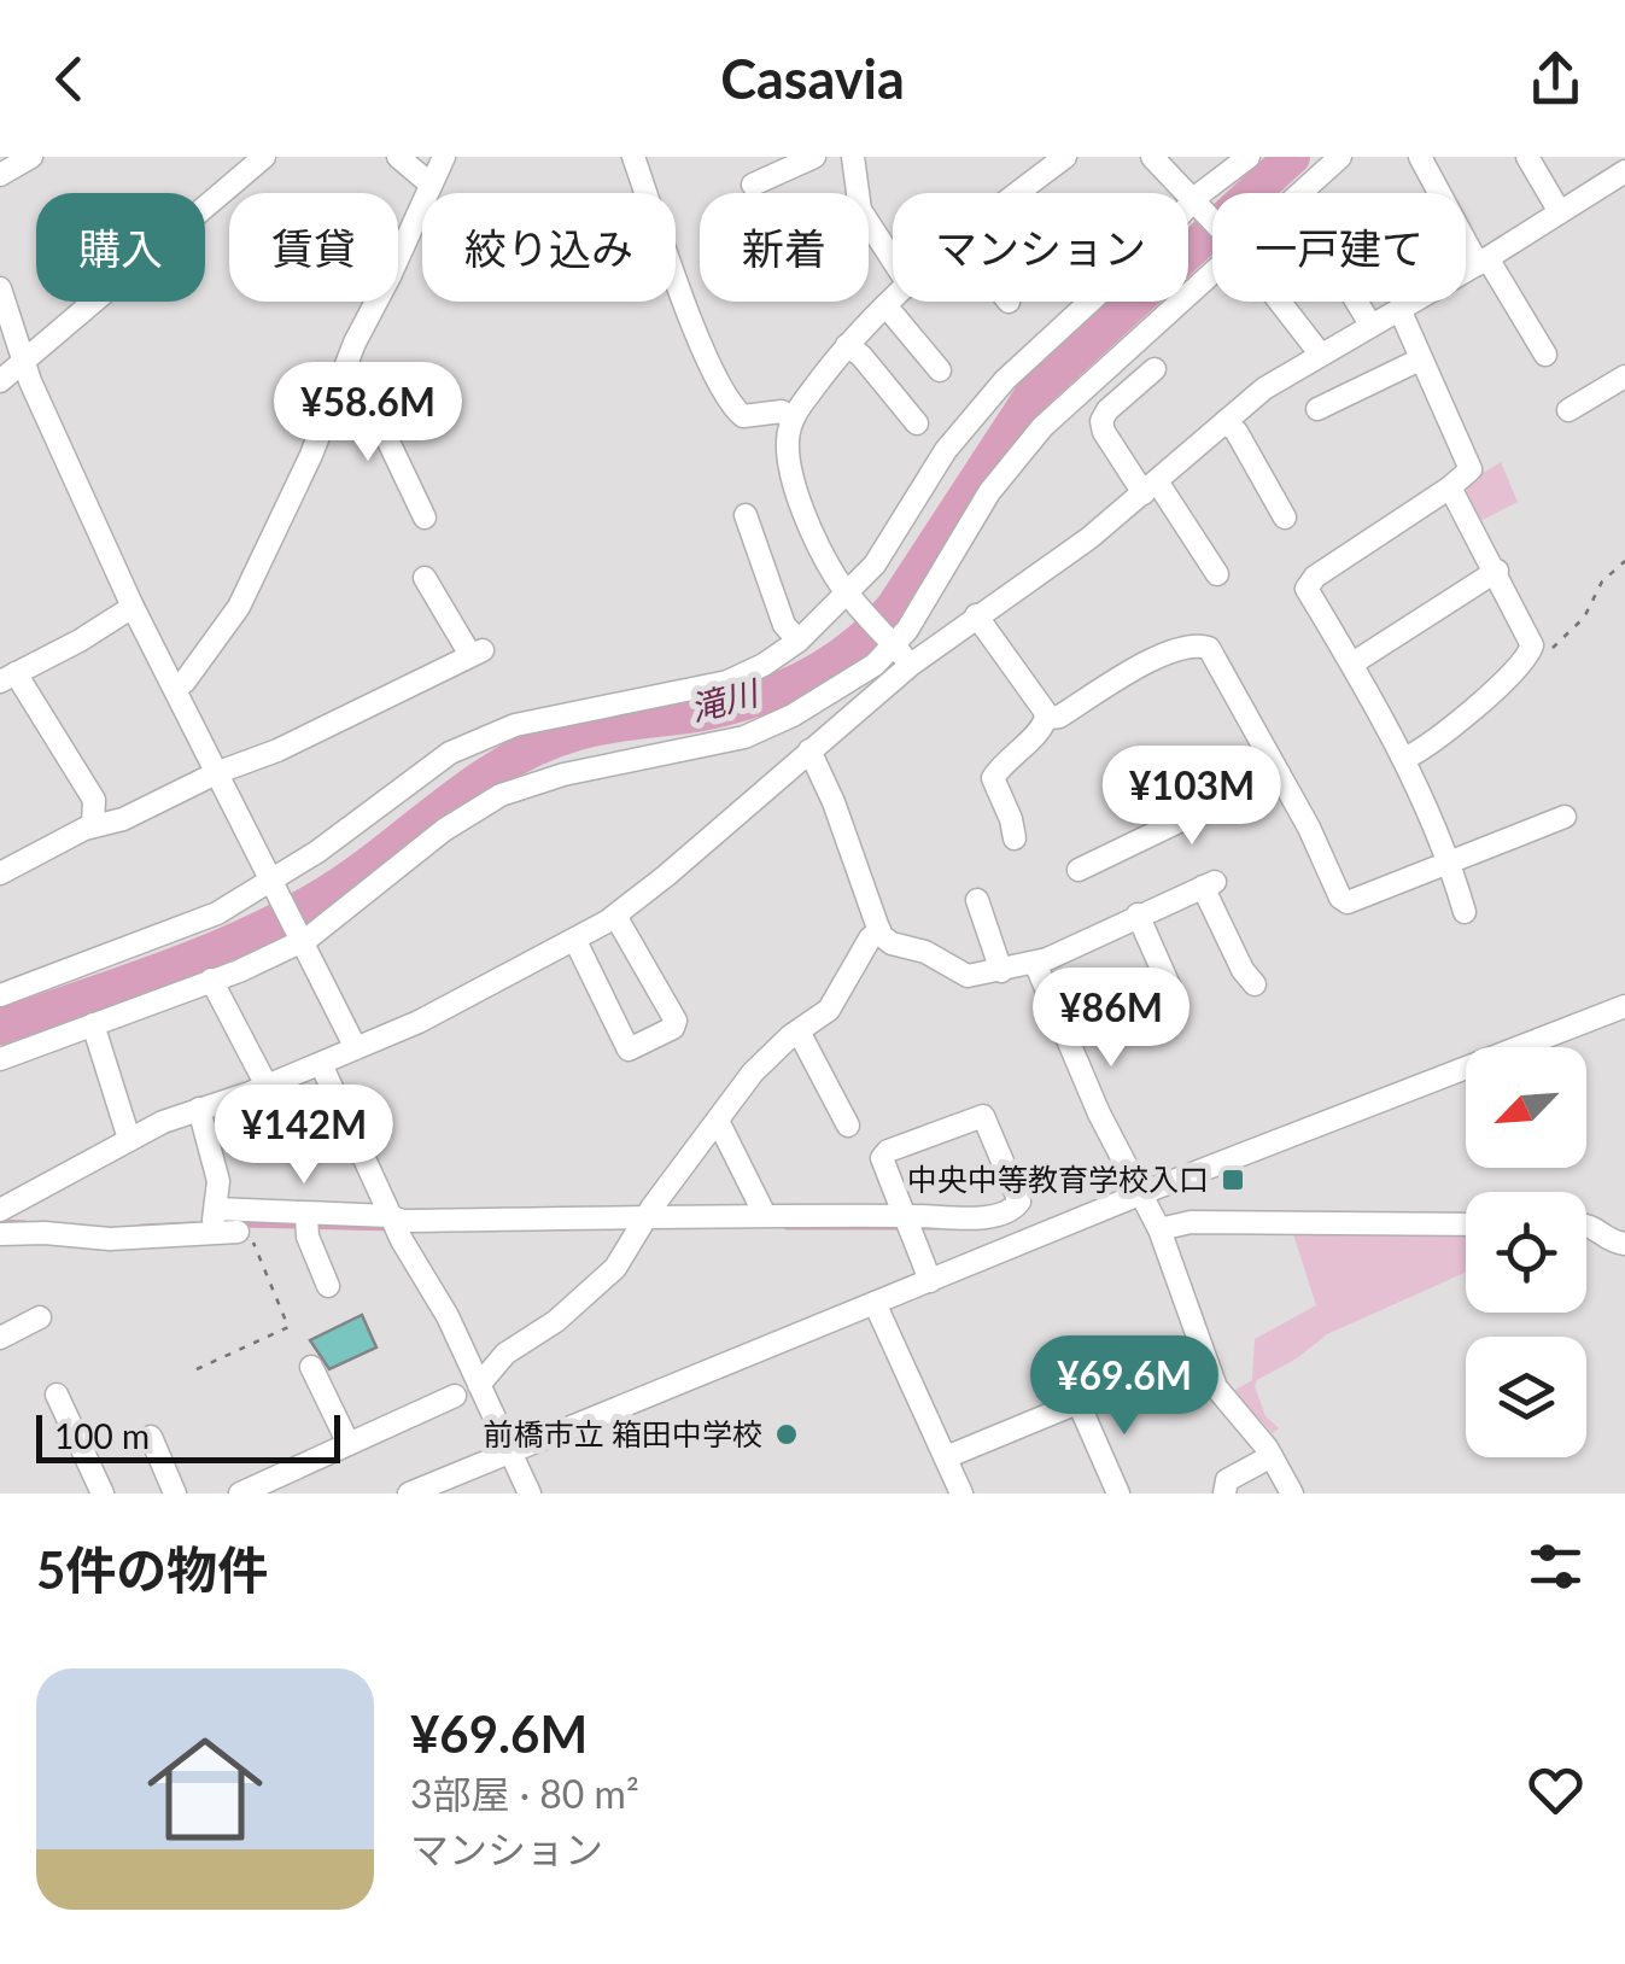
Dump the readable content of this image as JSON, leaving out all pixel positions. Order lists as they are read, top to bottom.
{
  "water": ["滝川"],
  "places": {
    "transit": ["中央中等教育学校入口"],
    "other": ["前橋市立 箱田中学校"]
  },
  "scale_bar": "100 m",
  "north": "bottom left",
  "page": {
    "header": "Casavia",
    "chip": [
      "購入",
      "賃貸",
      "絞り込み",
      "新着",
      "マンション",
      "一戸建て"
    ],
    "price": [
      "¥58.6M",
      "¥103M",
      "¥86M",
      "¥142M",
      "¥69.6M"
    ],
    "scale": "100 m",
    "heading": "5件の物件",
    "list": [
      {
        "name": "¥69.6M",
        "note": "3部屋 · 80 m² · マンション"
      }
    ]
  }
}
